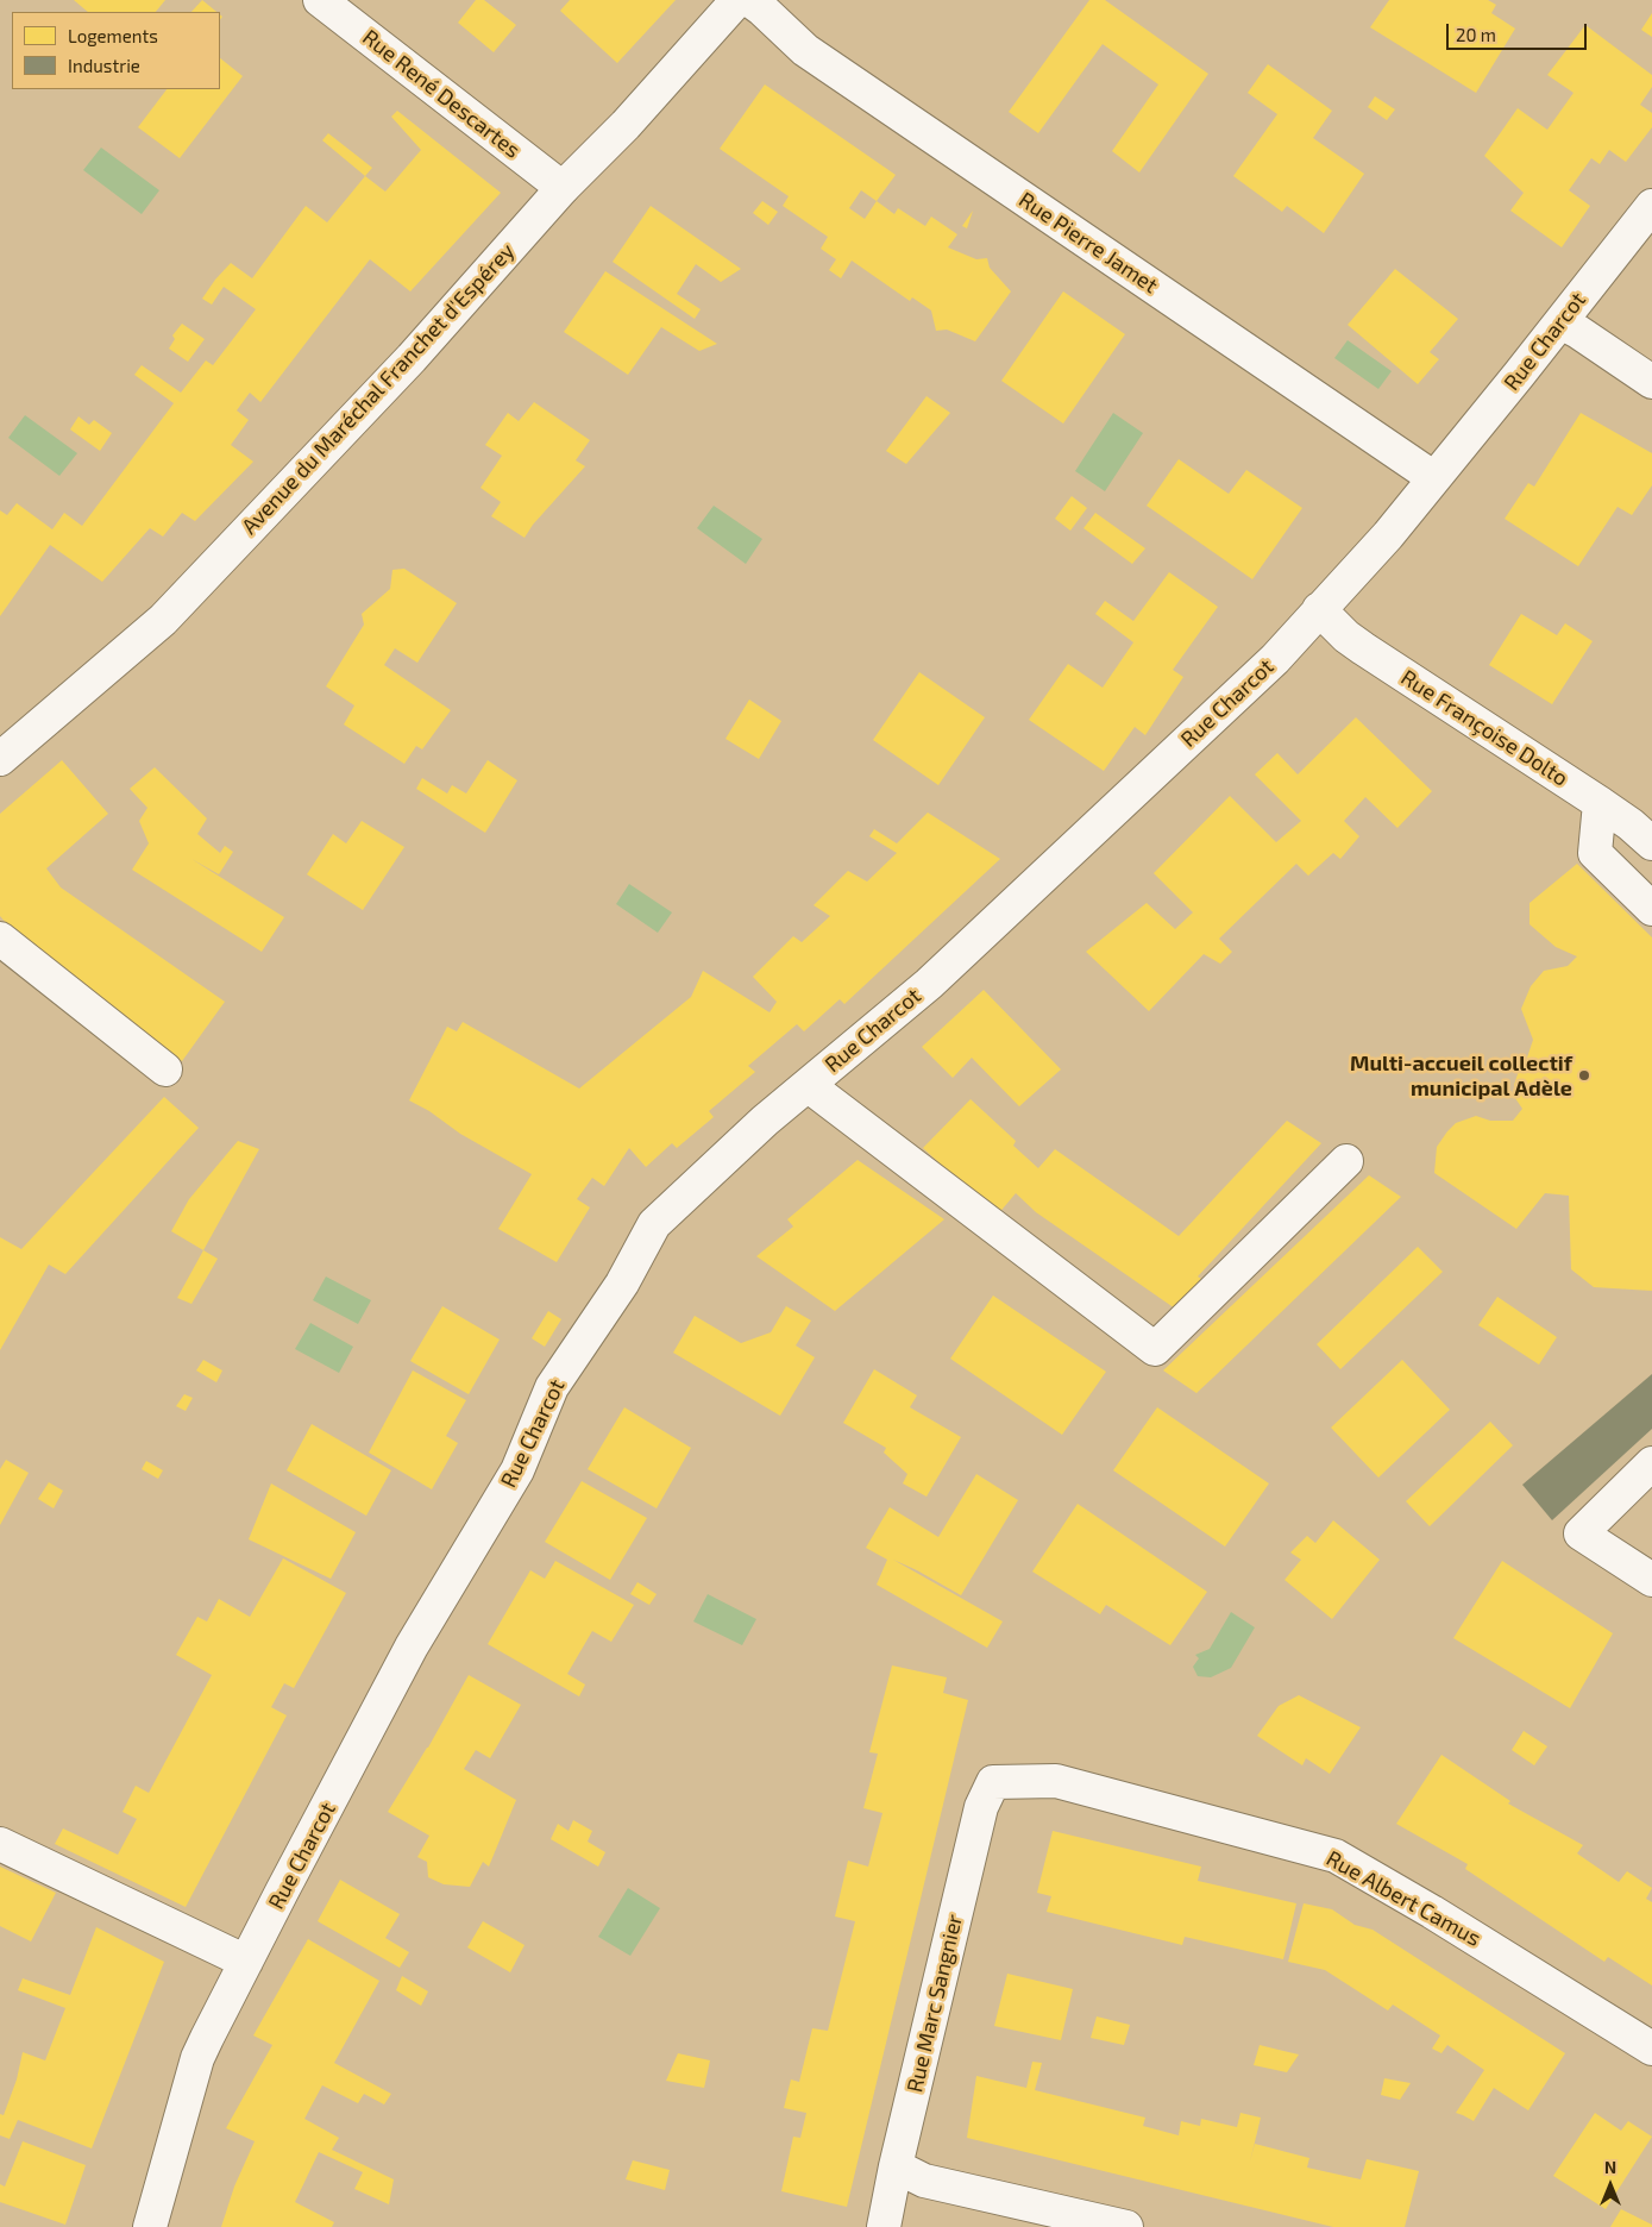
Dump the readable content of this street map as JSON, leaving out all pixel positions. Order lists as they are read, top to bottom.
{
  "streets": {
    "street": [
      "Rue René Descartes",
      "Rue Pierre Jamet",
      "Rue Charcot",
      "Avenue du Maréchal Franchet d'Espérey",
      "Rue Françoise Dolto",
      "Rue Albert Camus",
      "Rue Marc Sangnier"
    ]
  },
  "crossings": [
    ["Rue René Descartes", "Avenue du Maréchal Franchet d'Espérey"],
    ["Rue Pierre Jamet", "Rue Charcot"],
    ["Rue Charcot", "Rue Françoise Dolto"],
    ["Rue Albert Camus", "Rue Marc Sangnier"]
  ],
  "places": ["Multi-accueil collectif municipal Adèle"],
  "legend": ["Logements", "Industrie"],
  "scale_bar": "20 m",
  "north": "top"
}
